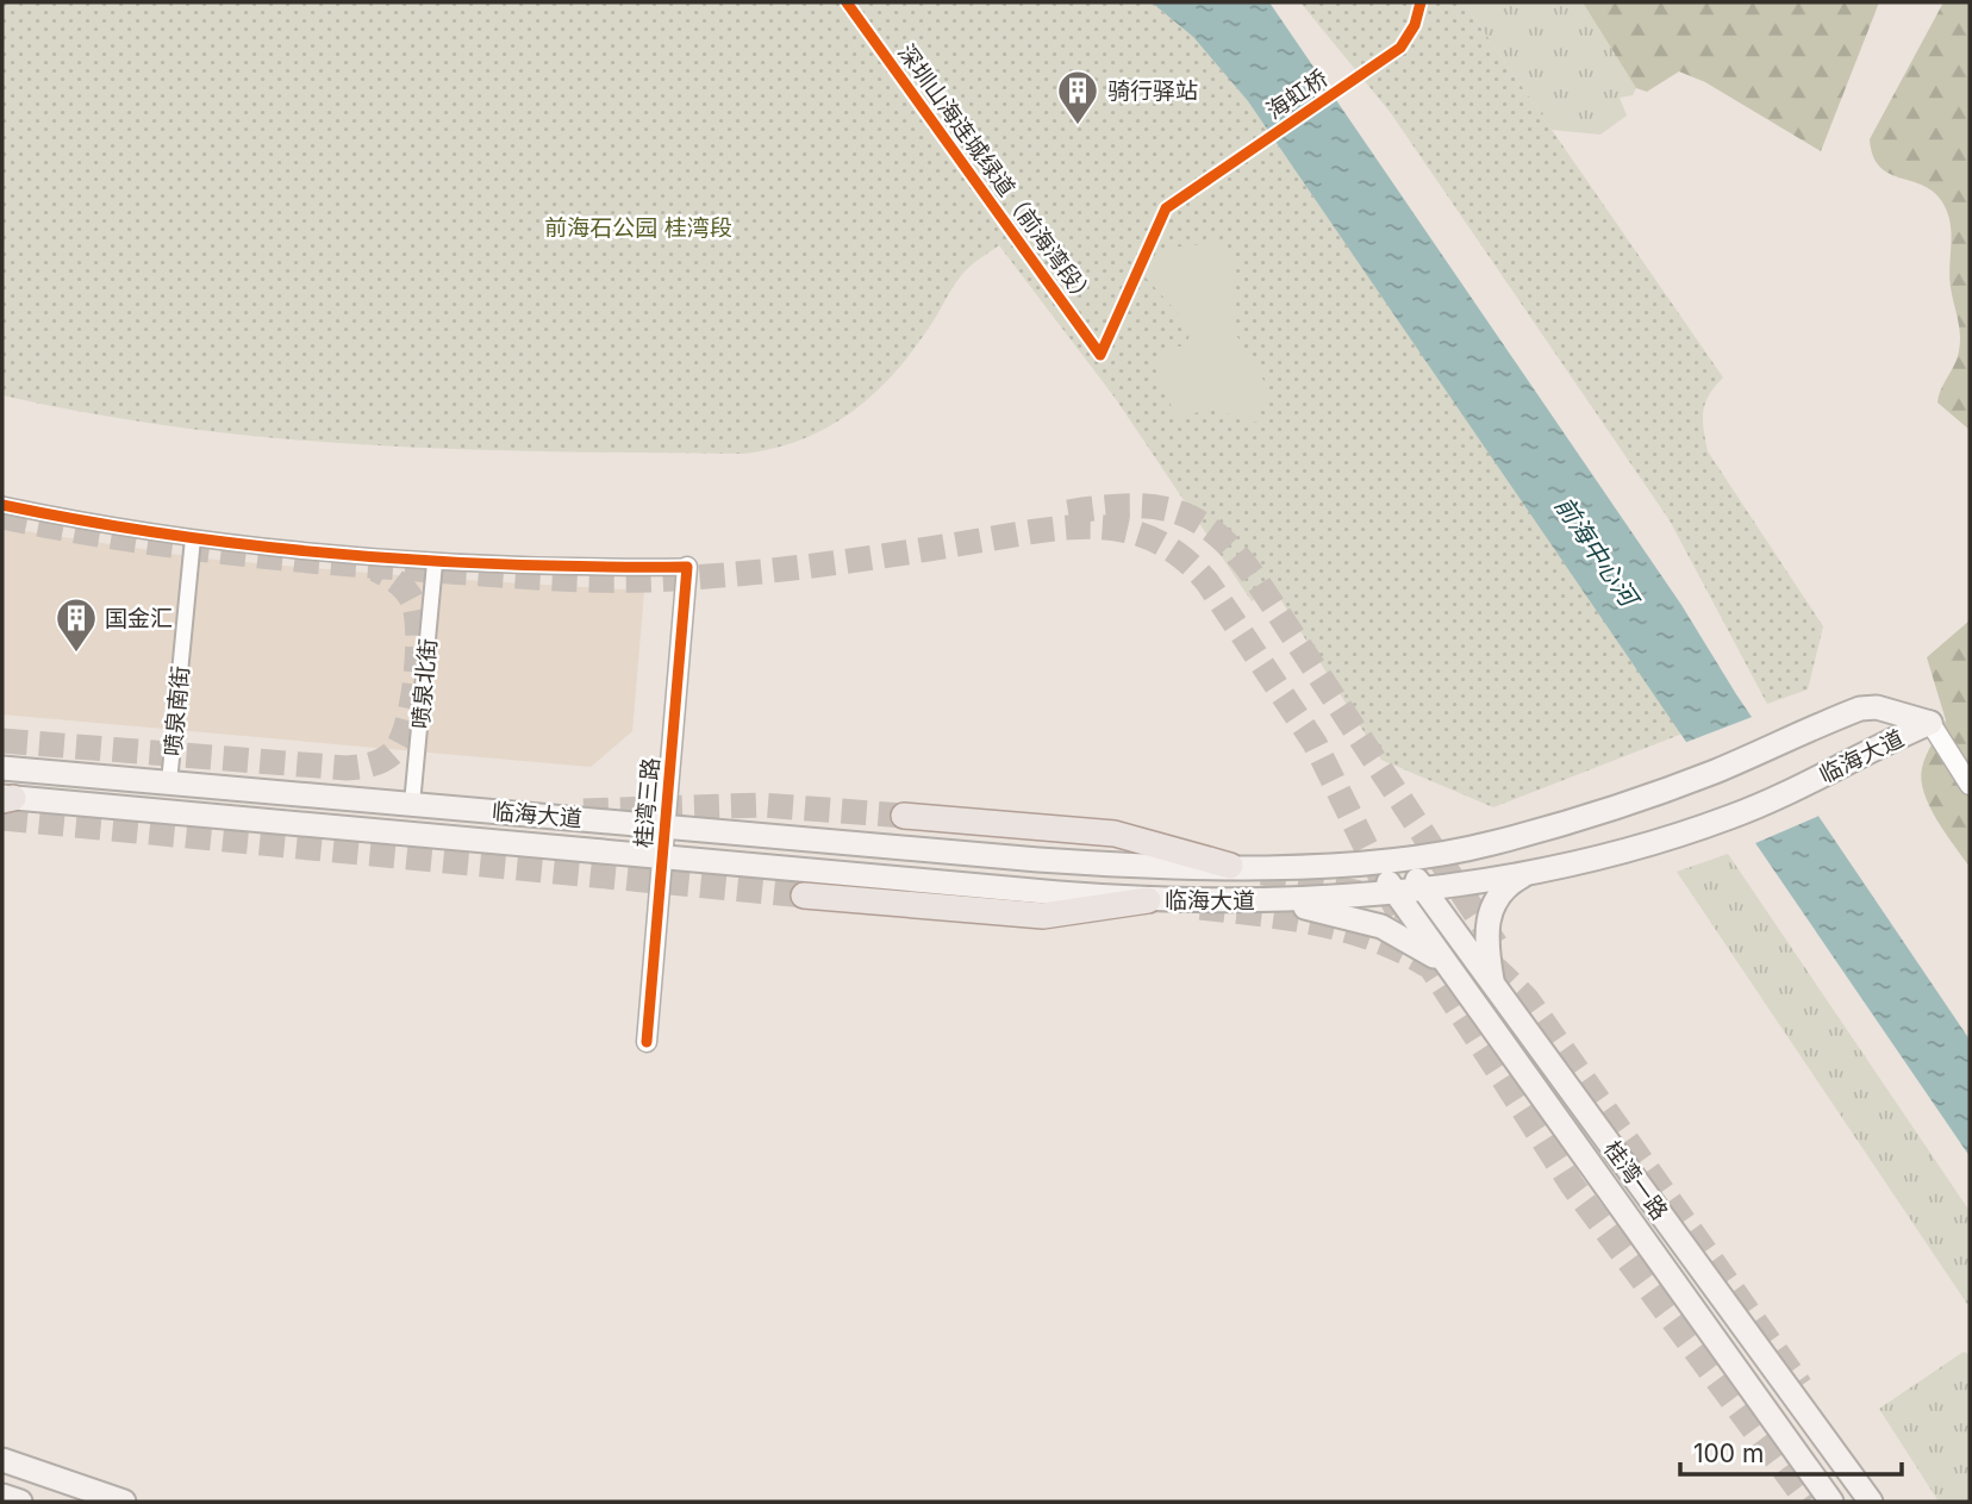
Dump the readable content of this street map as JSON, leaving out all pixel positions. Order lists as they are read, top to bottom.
{
  "streets": {
    "main road": ["临海大道", "桂湾一路"],
    "street": ["喷泉北街", "喷泉南街", "桂湾三路"],
    "cycle path": ["海虹桥"]
  },
  "crossings": [
    ["喷泉北街", "临海大道"],
    ["喷泉南街", "临海大道"],
    ["临海大道", "桂湾三路"],
    ["临海大道", "桂湾一路"]
  ],
  "water": ["前海中心河"],
  "parks": ["前海石公园 桂湾段"],
  "places": {
    "building": ["骑行驿站", "国金汇"]
  },
  "scale_bar": "100 m"
}
